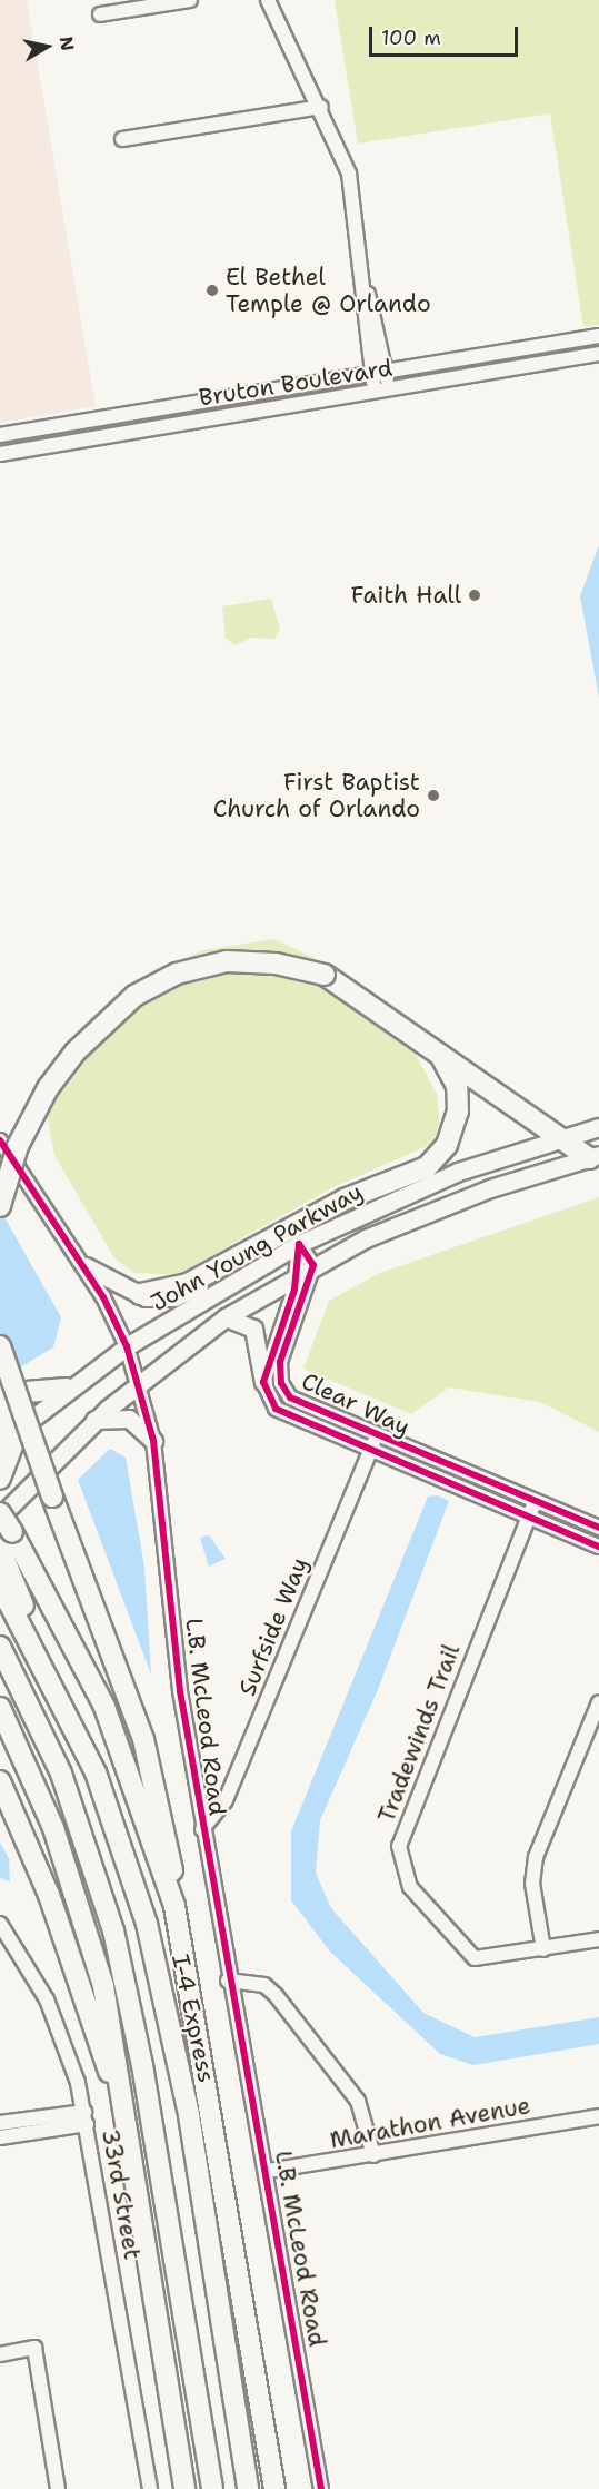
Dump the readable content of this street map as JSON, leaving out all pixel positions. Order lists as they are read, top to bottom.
{
  "streets": {
    "highway": ["I-4 Express"],
    "main road": ["John Young Parkway"],
    "street": [
      "Bruton Boulevard",
      "Clear Way",
      "Surfside Way",
      "L.B. McLeod Road",
      "Tradewinds Trail",
      "Marathon Avenue",
      "33rd Street"
    ]
  },
  "crossings": [
    ["John Young Parkway", "Clear Way"],
    ["John Young Parkway", "L.B. McLeod Road"],
    ["Clear Way", "Surfside Way"],
    ["Clear Way", "Tradewinds Trail"],
    ["Surfside Way", "L.B. McLeod Road"],
    ["L.B. McLeod Road", "Marathon Avenue"]
  ],
  "places": ["El Bethel Temple @ Orlando", "Faith Hall", "First Baptist Church of Orlando"],
  "scale_bar": "100 m",
  "north": "right"
}
